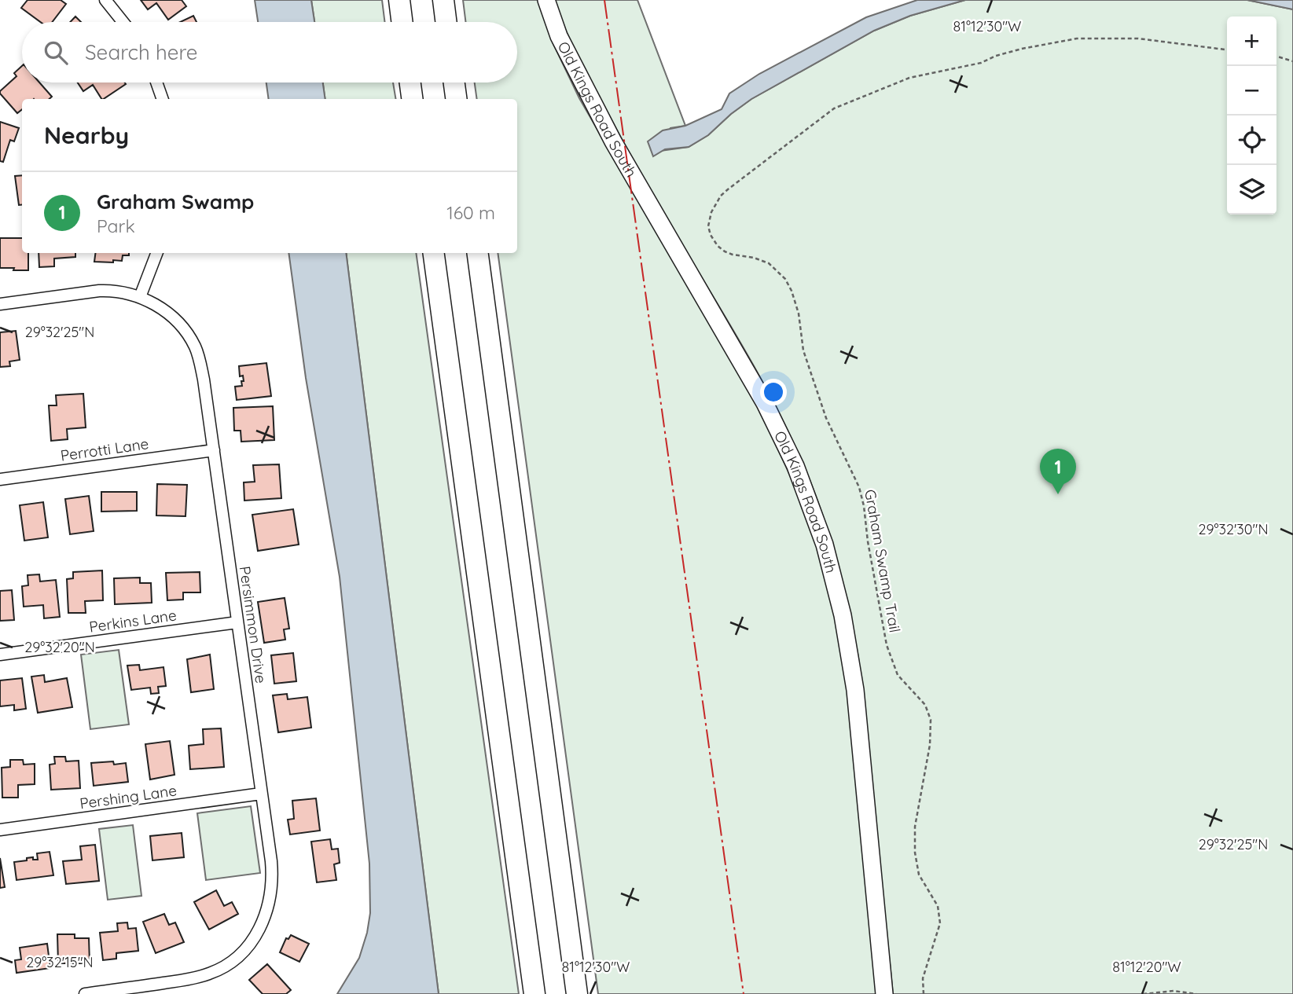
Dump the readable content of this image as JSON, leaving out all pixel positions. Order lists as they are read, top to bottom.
{
  "streets": {
    "street": [
      "Old Kings Road South",
      "Perrotti Lane",
      "Perkins Lane",
      "Persimmon Drive",
      "Pershing Lane"
    ],
    "path": ["Graham Swamp Trail"]
  },
  "crossings": [
    ["Perrotti Lane", "Persimmon Drive"],
    ["Perkins Lane", "Persimmon Drive"],
    ["Persimmon Drive", "Pershing Lane"]
  ],
  "page": {
    "map_buttons": ["+", "−"],
    "search": "Search here",
    "heading": "Nearby",
    "list": [
      {
        "mark": "1",
        "name": "Graham Swamp",
        "note": "Park",
        "value": "160 m"
      }
    ],
    "pins": "1"
  },
  "coordinates": [
    "81°12'30\"W",
    "29°32'25\"N",
    "29°32'30\"N",
    "29°32'20\"N",
    "29°32'15\"N",
    "81°12'20\"W"
  ]
}
